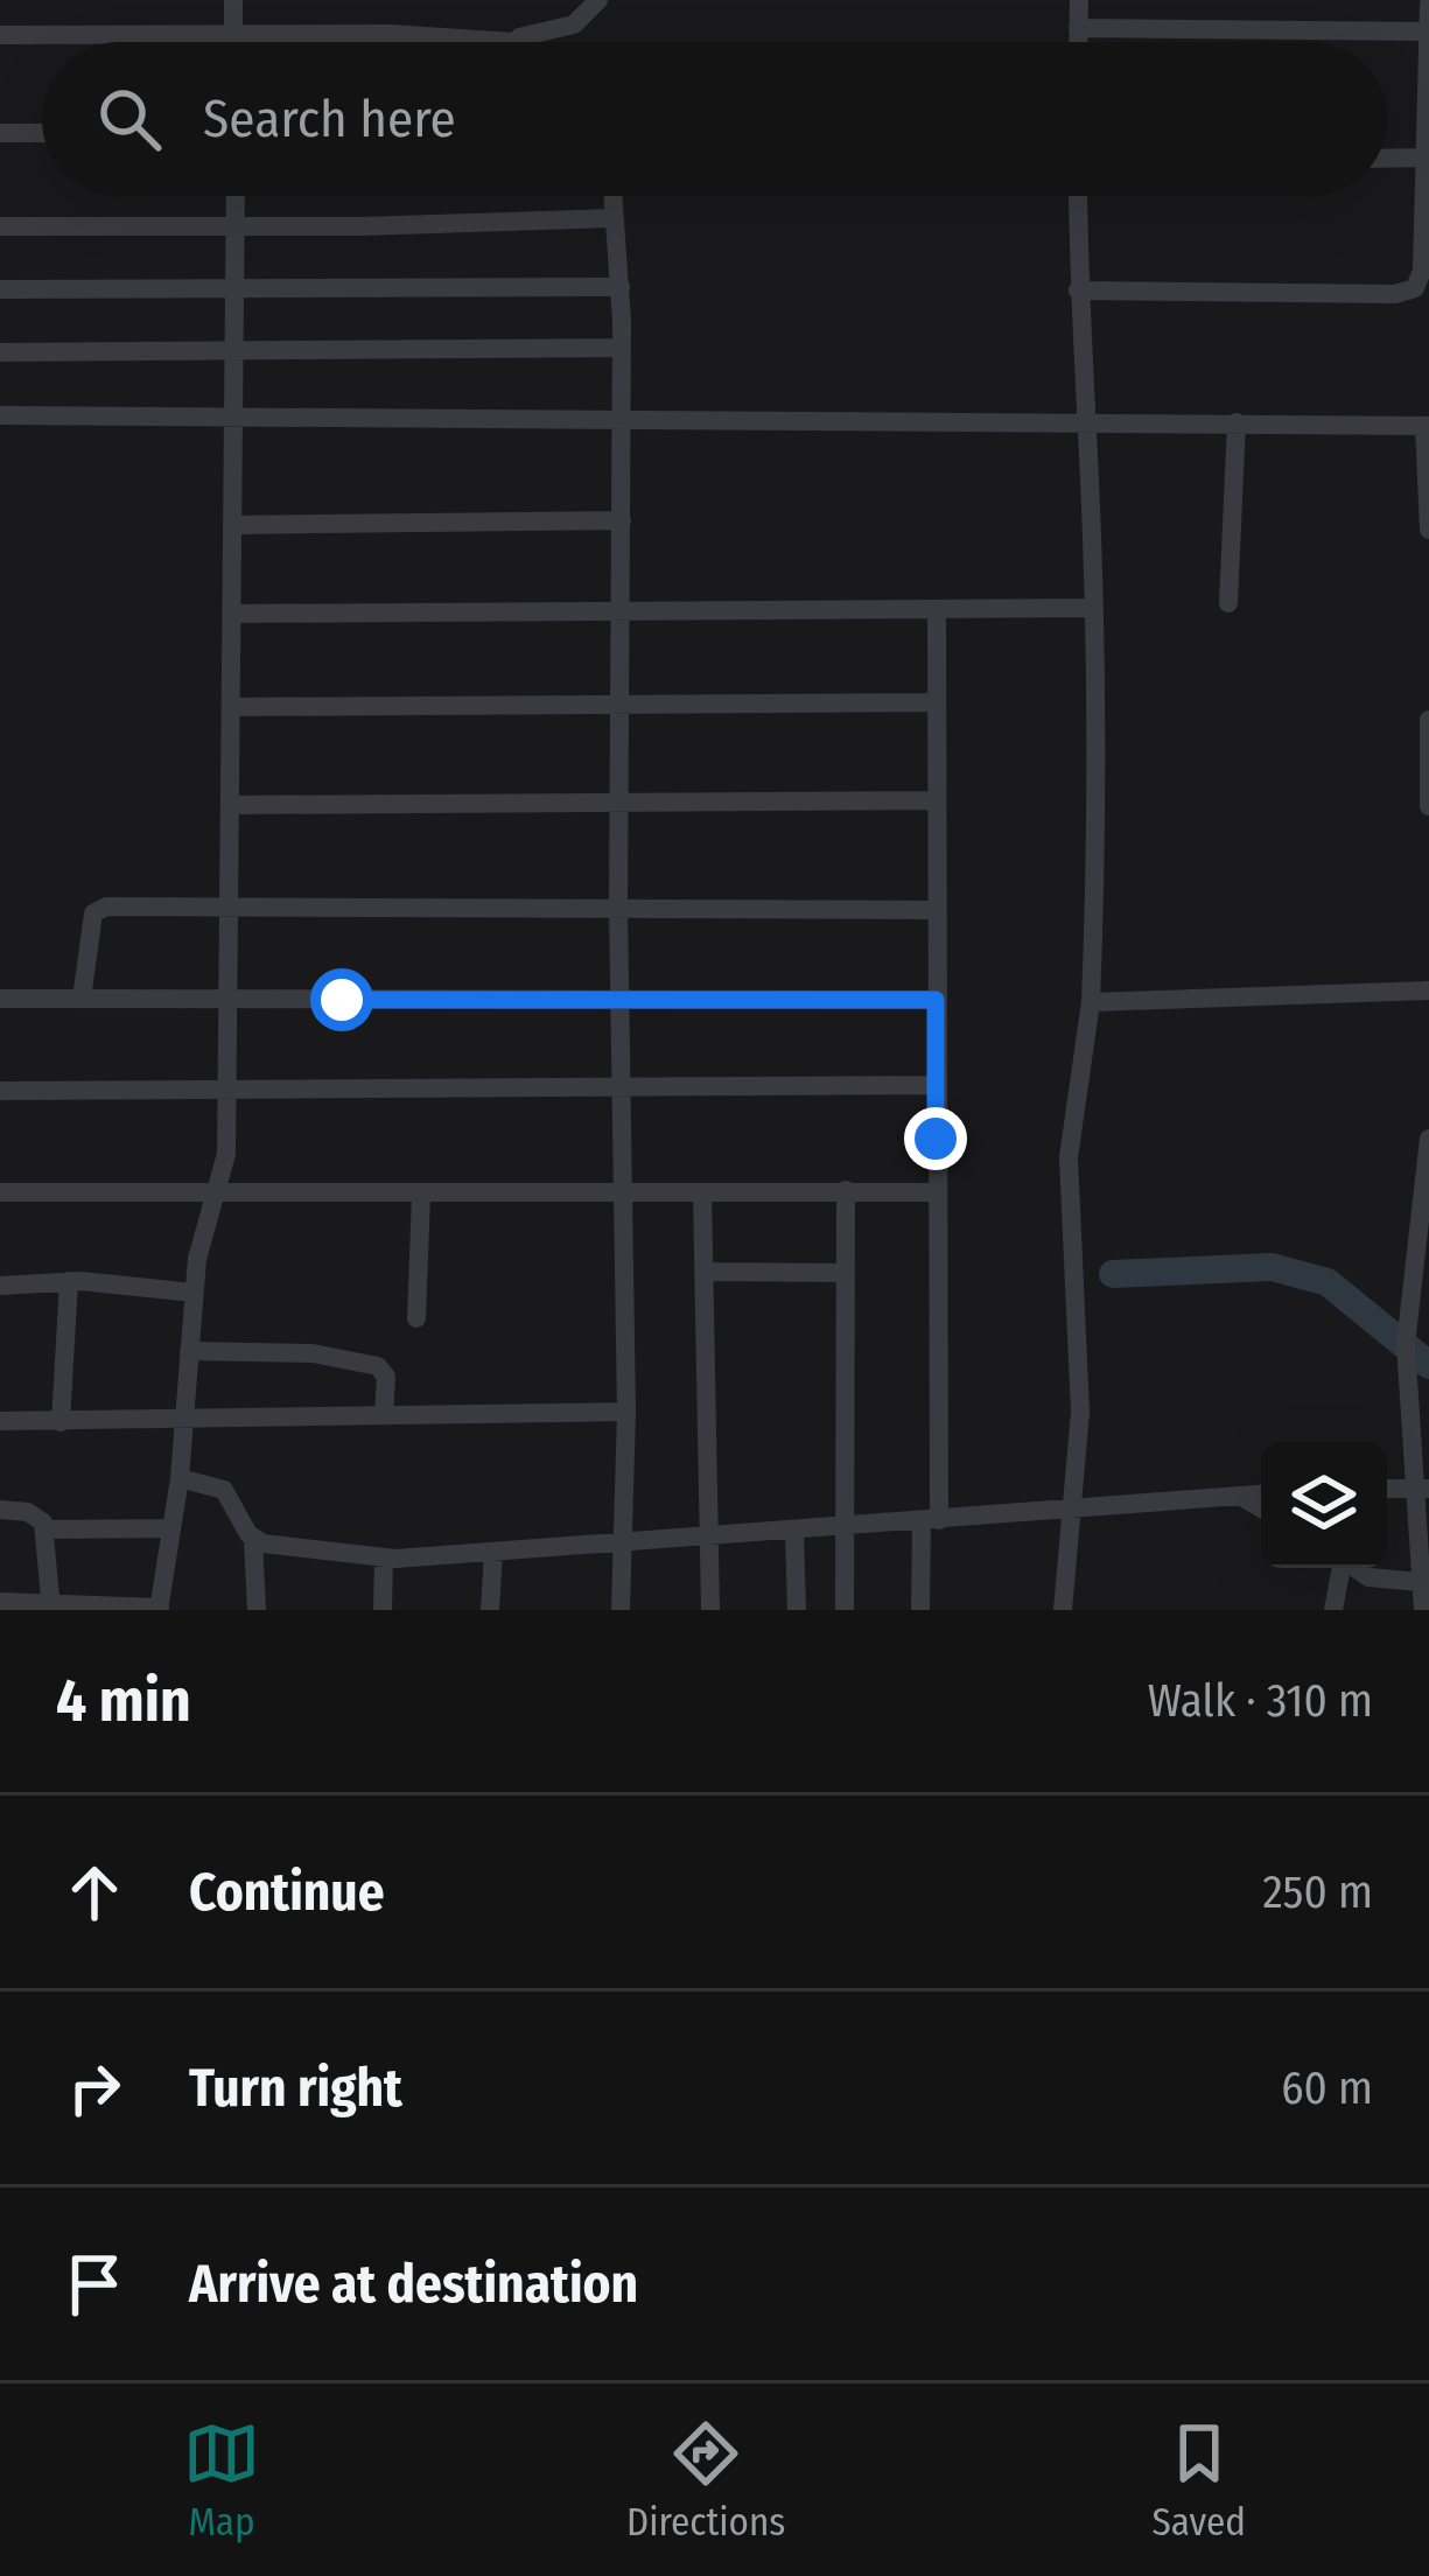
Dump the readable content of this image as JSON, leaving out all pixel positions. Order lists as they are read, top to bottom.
{
  "page": {
    "search": "Search here",
    "heading": ["4 min", "Walk · 310 m"],
    "list": [
      ["Continue", "250 m"],
      ["Turn right", "60 m"],
      "Arrive at destination"
    ],
    "nav": ["Map", "Directions", "Saved"]
  }
}
